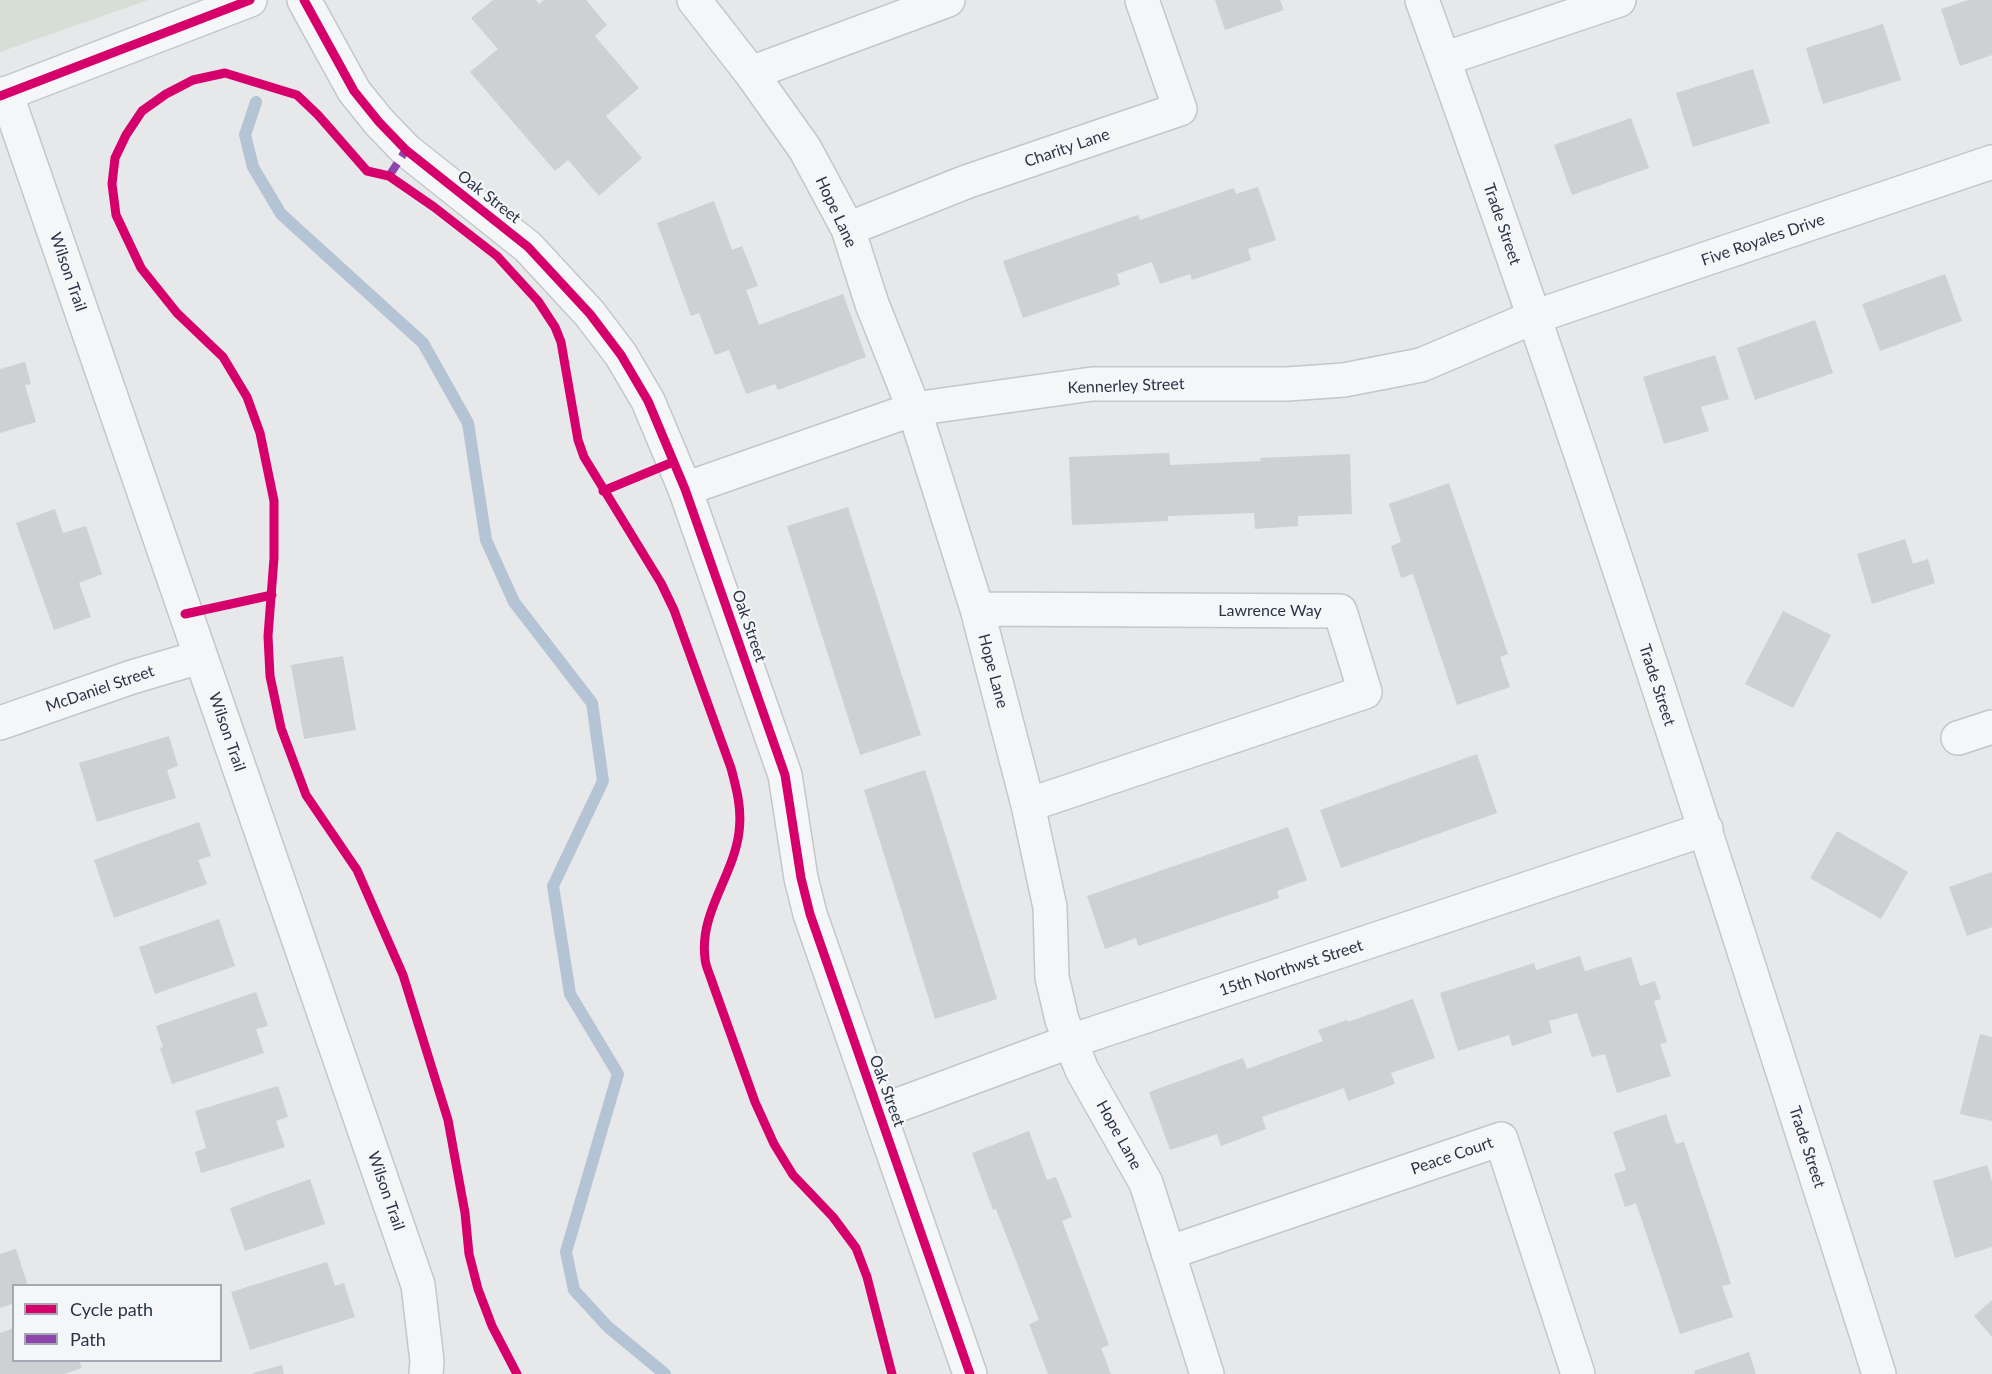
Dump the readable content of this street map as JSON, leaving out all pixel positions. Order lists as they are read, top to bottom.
{
  "streets": {
    "street": [
      "Charity Lane",
      "Oak Street",
      "Hope Lane",
      "Trade Street",
      "Five Royales Drive",
      "Wilson Trail",
      "Kennerley Street",
      "Lawrence Way",
      "McDaniel Street",
      "15th Northwst Street",
      "Peace Court"
    ]
  },
  "crossings": [
    ["Charity Lane", "Hope Lane"],
    ["Oak Street", "Kennerley Street"],
    ["Oak Street", "15th Northwst Street"],
    ["Hope Lane", "Kennerley Street"],
    ["Hope Lane", "Lawrence Way"],
    ["Hope Lane", "15th Northwst Street"],
    ["Hope Lane", "Peace Court"],
    ["Trade Street", "Five Royales Drive"],
    ["Trade Street", "Kennerley Street"],
    ["Trade Street", "15th Northwst Street"],
    ["Five Royales Drive", "Kennerley Street"],
    ["Wilson Trail", "McDaniel Street"]
  ],
  "legend": ["Cycle path", "Path"]
}
